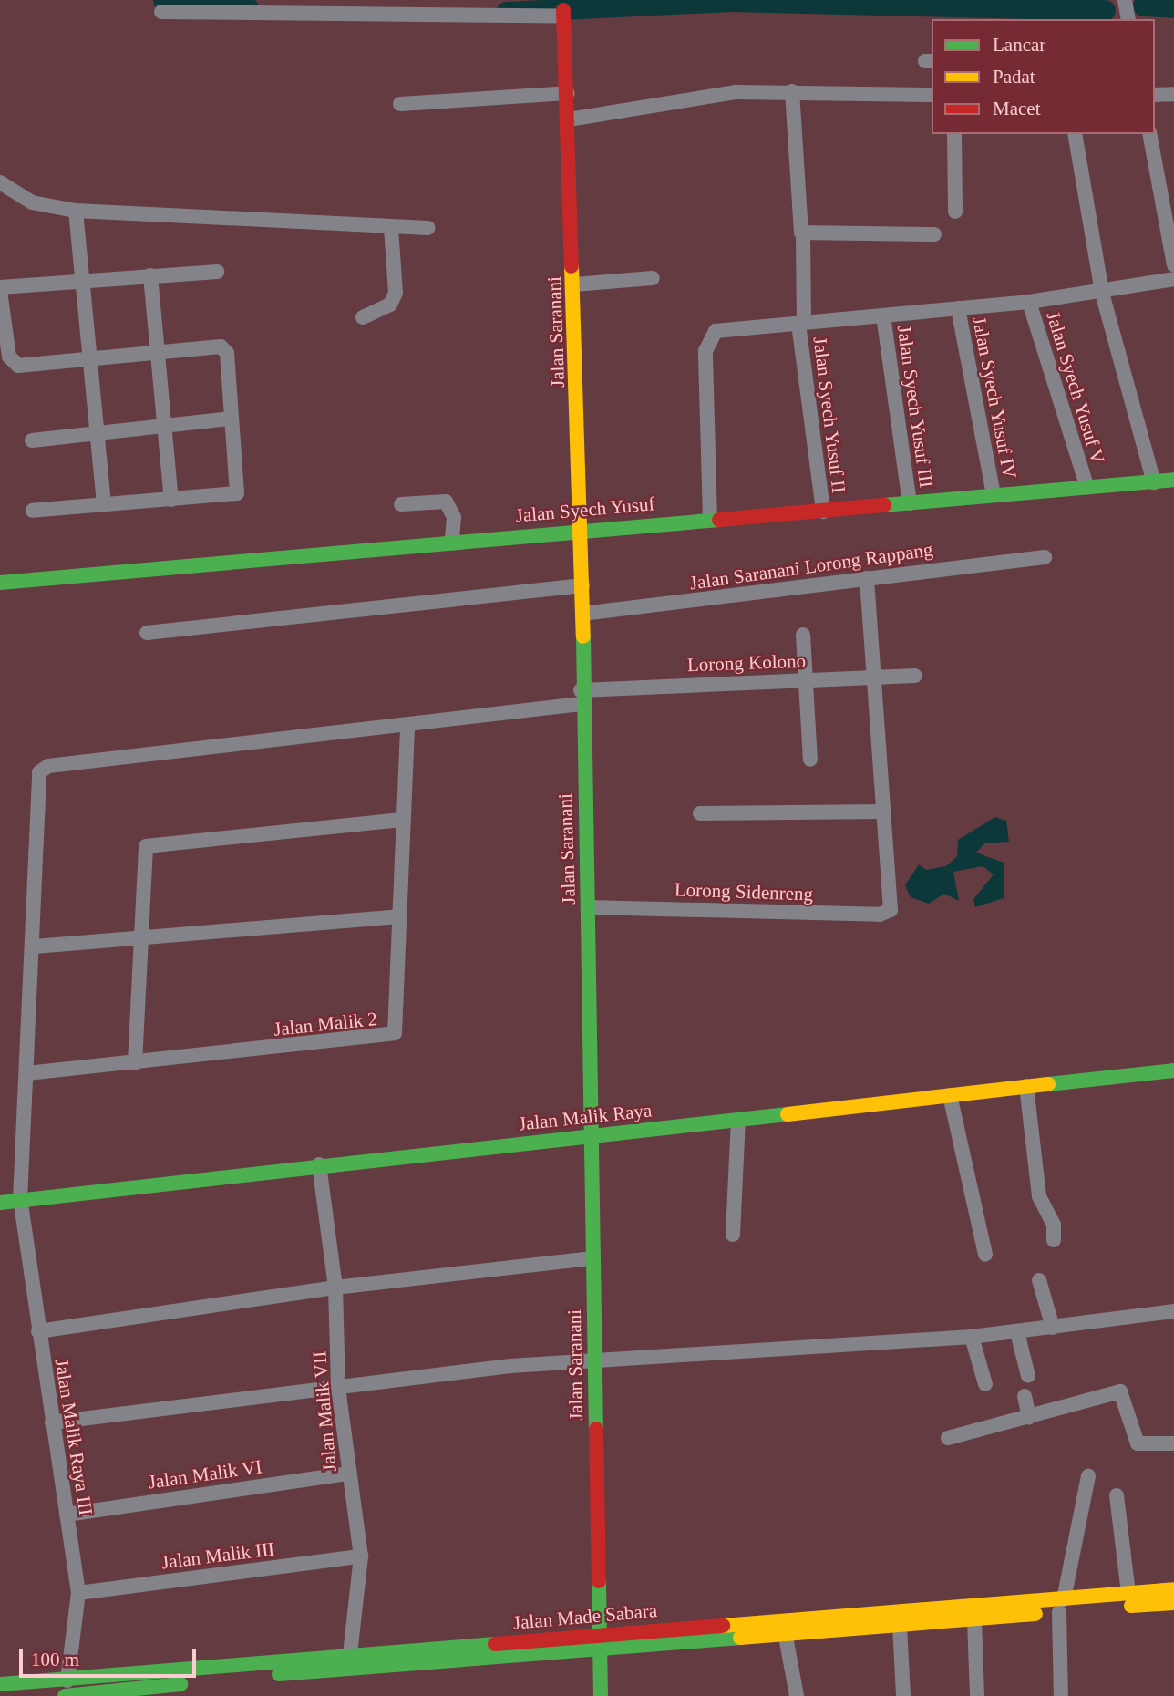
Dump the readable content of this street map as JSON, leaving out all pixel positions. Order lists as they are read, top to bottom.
{
  "streets": {
    "street": [
      "Jalan Saranani",
      "Jalan Syech Yusuf V",
      "Jalan Syech Yusuf IV",
      "Jalan Syech Yusuf III",
      "Jalan Syech Yusuf II",
      "Jalan Syech Yusuf",
      "Jalan Saranani Lorong Rappang",
      "Lorong Kolono",
      "Lorong Sidenreng",
      "Jalan Malik 2",
      "Jalan Malik Raya",
      "Jalan Malik VII",
      "Jalan Malik Raya III",
      "Jalan Malik VI",
      "Jalan Malik III",
      "Jalan Made Sabara"
    ]
  },
  "crossings": [
    ["Jalan Saranani", "Jalan Syech Yusuf"],
    ["Jalan Saranani", "Jalan Saranani Lorong Rappang"],
    ["Jalan Saranani", "Lorong Kolono"],
    ["Jalan Saranani", "Lorong Sidenreng"],
    ["Jalan Saranani", "Jalan Malik Raya"],
    ["Jalan Saranani", "Jalan Made Sabara"],
    ["Jalan Syech Yusuf V", "Jalan Syech Yusuf"],
    ["Jalan Syech Yusuf IV", "Jalan Syech Yusuf"],
    ["Jalan Syech Yusuf III", "Jalan Syech Yusuf"],
    ["Jalan Syech Yusuf II", "Jalan Syech Yusuf"],
    ["Lorong Kolono", "Jalan Malik 2"],
    ["Lorong Kolono", "Jalan Malik Raya III"],
    ["Jalan Malik 2", "Jalan Malik Raya III"],
    ["Jalan Malik Raya", "Jalan Malik VII"],
    ["Jalan Malik Raya", "Jalan Malik Raya III"],
    ["Jalan Malik VII", "Jalan Malik VI"],
    ["Jalan Malik VII", "Jalan Malik III"],
    ["Jalan Malik VII", "Jalan Made Sabara"],
    ["Jalan Malik Raya III", "Jalan Malik VI"],
    ["Jalan Malik Raya III", "Jalan Malik III"],
    ["Jalan Malik Raya III", "Jalan Made Sabara"]
  ],
  "legend": ["Lancar", "Padat", "Macet"],
  "scale_bar": "100 m"
}
